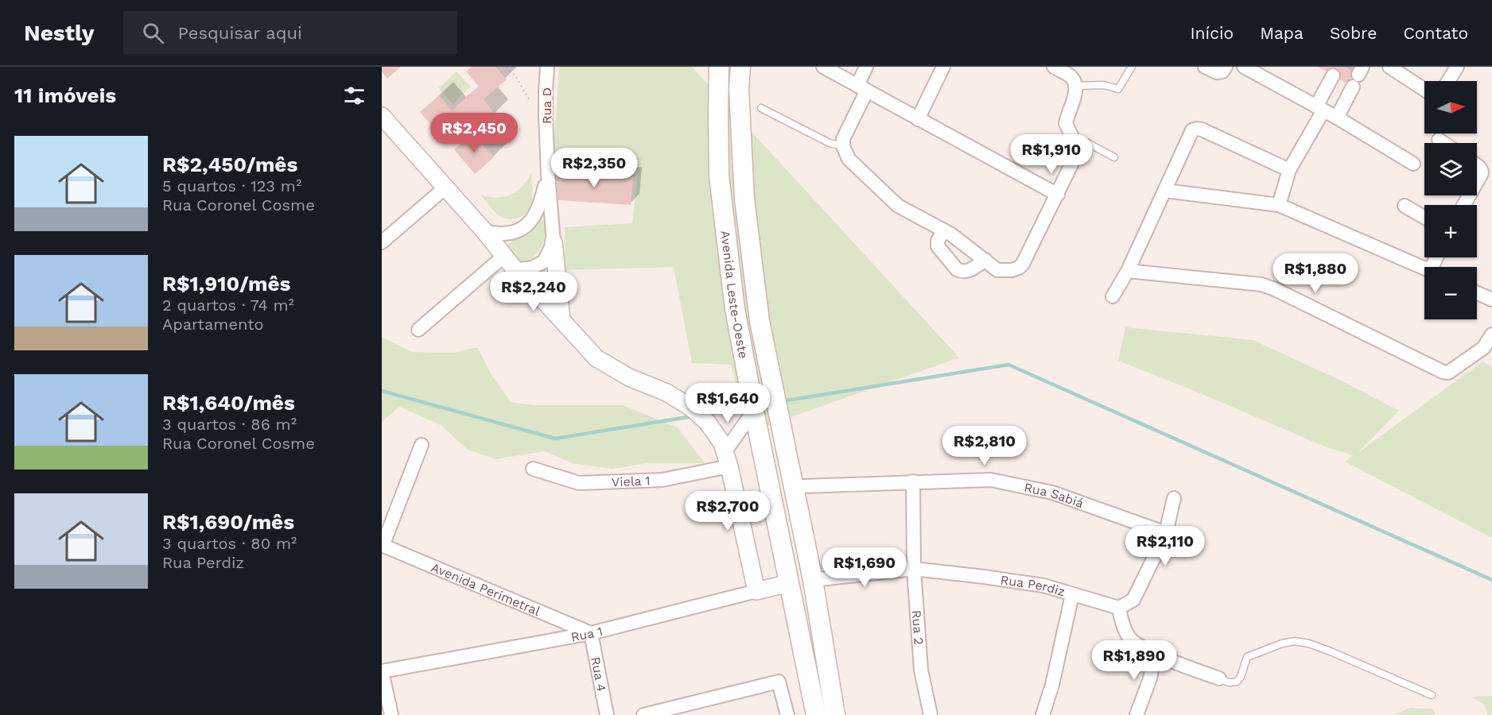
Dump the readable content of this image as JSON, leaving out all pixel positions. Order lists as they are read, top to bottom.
{
  "streets": {
    "main road": ["Avenida Leste-Oeste"],
    "street": [
      "Rua D",
      "Viela 1",
      "Rua Sabiá",
      "Rua Perdiz",
      "Avenida Perimetral",
      "Rua 2",
      "Rua 1",
      "Rua 4"
    ]
  },
  "crossings": [
    ["Avenida Leste-Oeste", "Rua Sabiá"],
    ["Avenida Leste-Oeste", "Rua Perdiz"],
    ["Avenida Leste-Oeste", "Rua 1"],
    ["Rua Sabiá", "Rua 2"],
    ["Rua Perdiz", "Rua 2"],
    ["Avenida Perimetral", "Rua 1"],
    ["Avenida Perimetral", "Rua 4"],
    ["Rua 1", "Rua 4"]
  ],
  "north": "right",
  "page": {
    "header": "Nestly",
    "search": "Pesquisar aqui",
    "nav": [
      "Início",
      "Mapa",
      "Sobre",
      "Contato"
    ],
    "heading": "11 imóveis",
    "map_buttons": ["+", "−"],
    "price": [
      "R$2,450",
      "R$1,910",
      "R$2,350",
      "R$1,880",
      "R$2,240",
      "R$1,640",
      "R$2,810",
      "R$2,700",
      "R$2,110",
      "R$1,690",
      "R$1,890"
    ],
    "list": [
      {
        "name": "R$2,450/mês",
        "note": "5 quartos · 123 m² · Rua Coronel Cosme"
      },
      {
        "name": "R$1,910/mês",
        "note": "2 quartos · 74 m² · Apartamento"
      },
      {
        "name": "R$1,640/mês",
        "note": "3 quartos · 86 m² · Rua Coronel Cosme"
      },
      {
        "name": "R$1,690/mês",
        "note": "3 quartos · 80 m² · Rua Perdiz"
      }
    ]
  }
}
